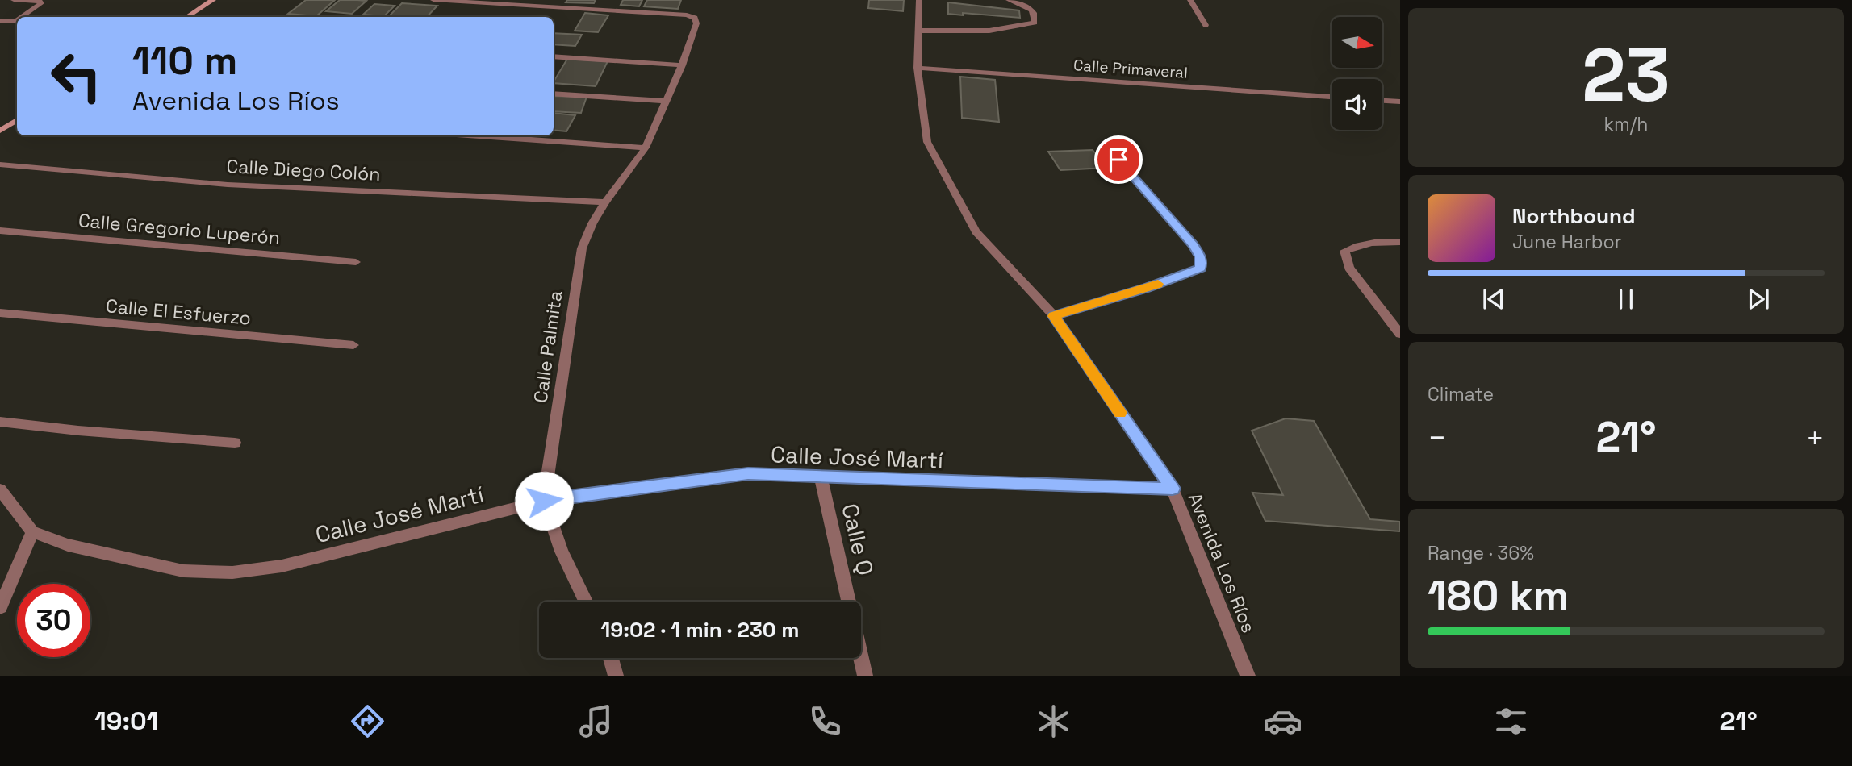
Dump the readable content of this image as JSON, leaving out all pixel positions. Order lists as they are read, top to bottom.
{
  "streets": {
    "street": [
      "Calle Primaveral",
      "Calle Diego Colón",
      "Calle Gregorio Luperón",
      "Calle El Esfuerzo",
      "Calle Palmita",
      "Calle José Martí",
      "Calle Q",
      "Avenida Los Ríos"
    ]
  },
  "crossings": [
    ["Calle Primaveral", "Avenida Los Ríos"],
    ["Calle Diego Colón", "Calle Palmita"],
    ["Calle Palmita", "Calle José Martí"],
    ["Calle José Martí", "Calle Q"],
    ["Calle José Martí", "Avenida Los Ríos"]
  ],
  "north": "right",
  "page": {
    "tile": [
      ["23", "km/h"],
      "Climate",
      ["Range · 36%", "180 km"]
    ],
    "turn": ["110 m", "Avenida Los Ríos"],
    "song": ["Northbound", "June Harbor"],
    "heat": ["−", "21°", "+"],
    "limit": "30",
    "trip": "19:02 · 1 min · 230 m",
    "tabs": ["19:01", "21°"]
  }
}
